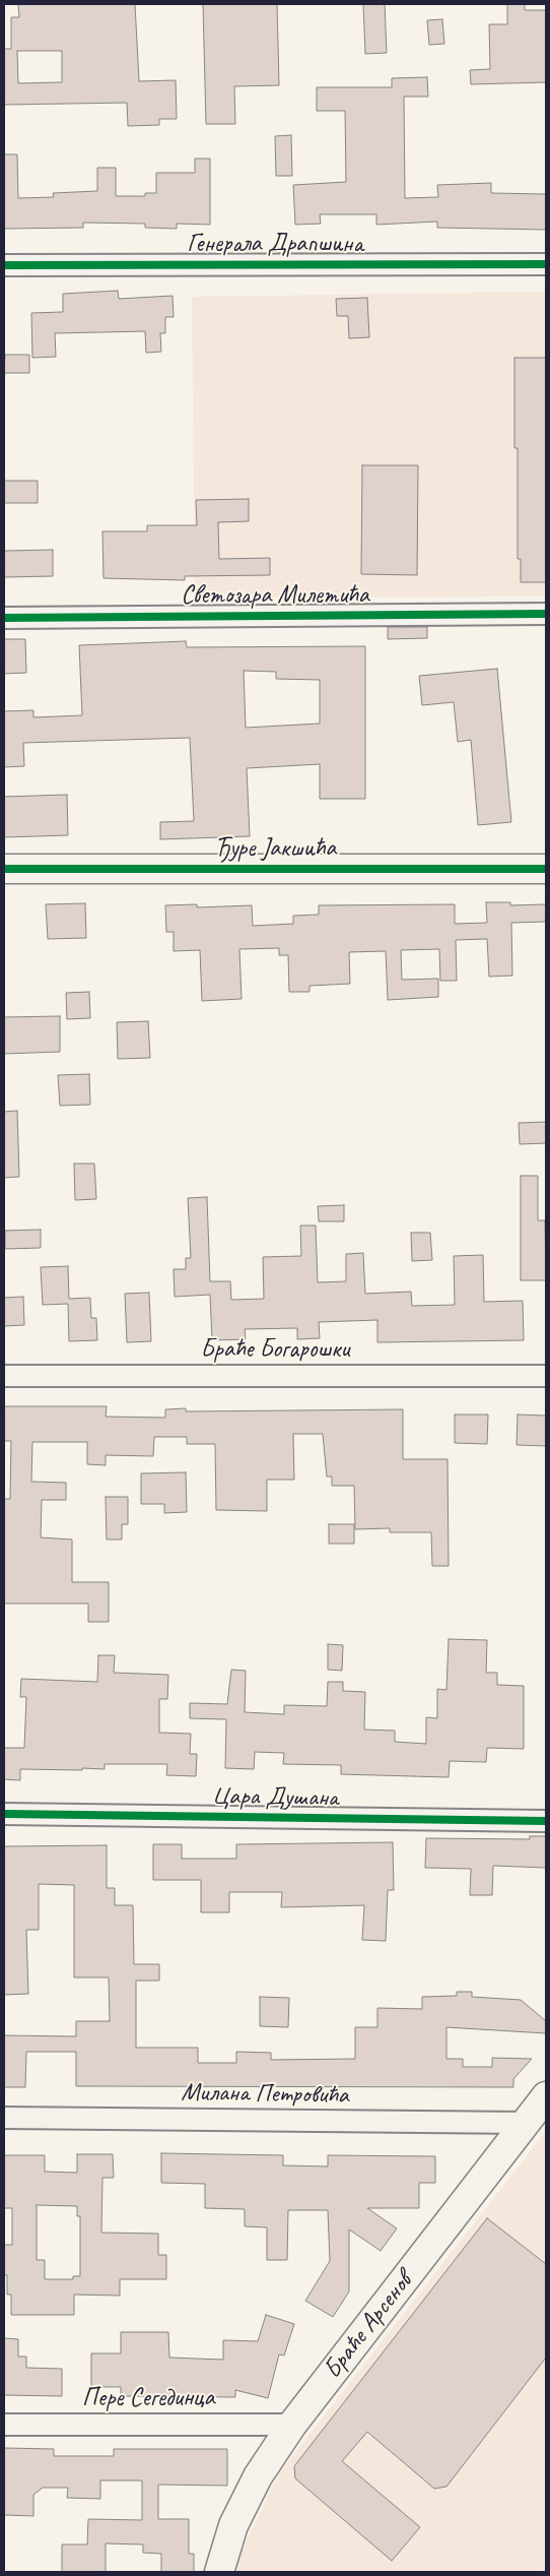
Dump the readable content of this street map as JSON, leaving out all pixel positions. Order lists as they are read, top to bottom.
{
  "streets": {
    "main road": ["Ђуре Јакшића", "Браће Арсенов"],
    "street": [
      "Генерала Драпшина",
      "Светозара Милетића",
      "Браће Богарошки",
      "Цара Душана",
      "Милана Петровића",
      "Пере Сегединца"
    ]
  },
  "crossings": [
    ["Милана Петровића", "Браће Арсенов"],
    ["Браће Арсенов", "Пере Сегединца"]
  ]
}
